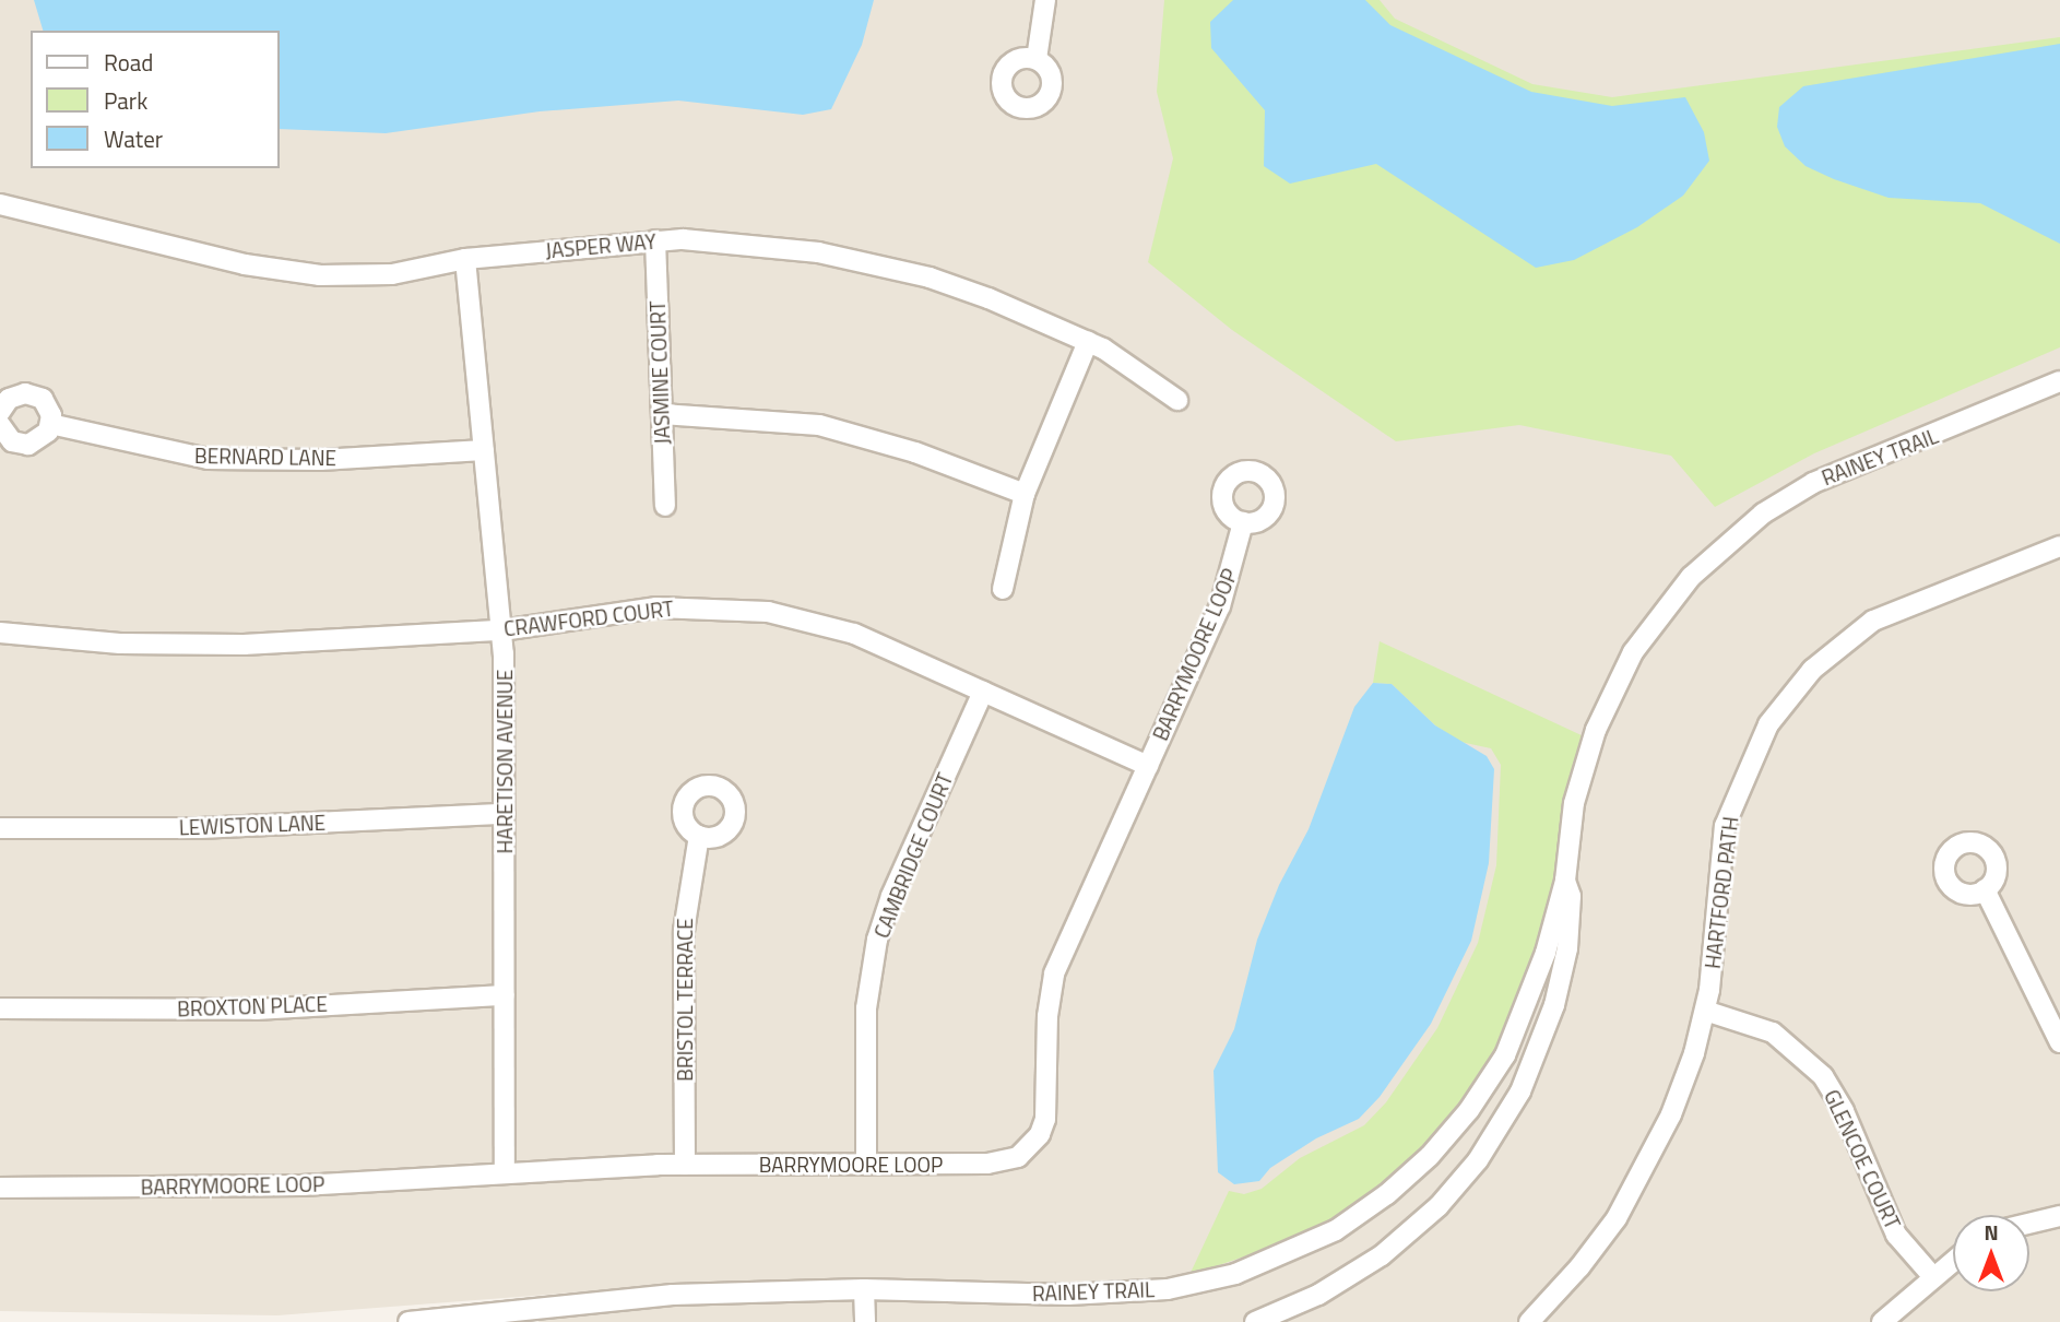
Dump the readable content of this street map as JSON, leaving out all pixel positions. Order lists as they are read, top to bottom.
{
  "streets": {
    "street": [
      "JASPER WAY",
      "JASMINE COURT",
      "BERNARD LANE",
      "RAINEY TRAIL",
      "CRAWFORD COURT",
      "BARRYMOORE LOOP",
      "HARETISON AVENUE",
      "LEWISTON LANE",
      "CAMBRIDGE COURT",
      "HARTFORD PATH",
      "BRISTOL TERRACE",
      "BROXTON PLACE",
      "GLENCOE COURT"
    ]
  },
  "crossings": [
    ["JASPER WAY", "JASMINE COURT"],
    ["JASPER WAY", "HARETISON AVENUE"],
    ["BERNARD LANE", "HARETISON AVENUE"],
    ["CRAWFORD COURT", "BARRYMOORE LOOP"],
    ["CRAWFORD COURT", "HARETISON AVENUE"],
    ["CRAWFORD COURT", "CAMBRIDGE COURT"],
    ["BARRYMOORE LOOP", "HARETISON AVENUE"],
    ["BARRYMOORE LOOP", "CAMBRIDGE COURT"],
    ["BARRYMOORE LOOP", "BRISTOL TERRACE"],
    ["HARETISON AVENUE", "LEWISTON LANE"],
    ["HARETISON AVENUE", "BROXTON PLACE"],
    ["HARTFORD PATH", "GLENCOE COURT"]
  ],
  "legend": ["Road", "Park", "Water"],
  "north": "top"
}
